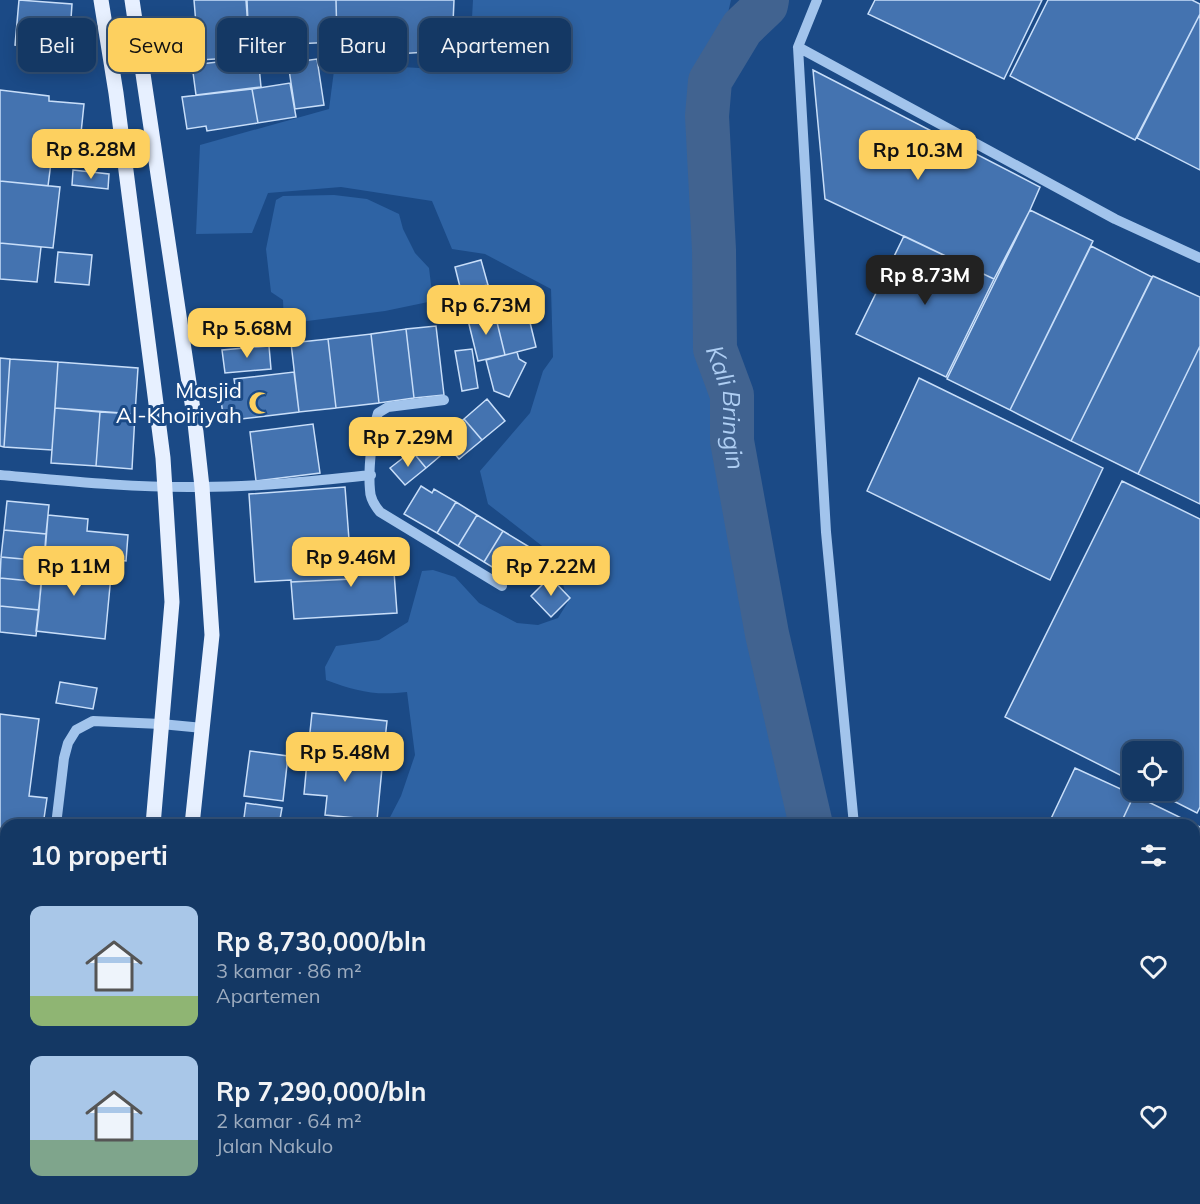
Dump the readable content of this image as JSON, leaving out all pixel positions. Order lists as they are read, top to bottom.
{
  "water": ["Kali Bringin"],
  "places": {
    "mosque": ["Masjid Al-Khoiriyah"]
  },
  "page": {
    "chip": [
      "Beli",
      "Sewa",
      "Filter",
      "Baru",
      "Apartemen"
    ],
    "price": [
      "Rp 8.28M",
      "Rp 10.3M",
      "Rp 8.73M",
      "Rp 6.73M",
      "Rp 5.68M",
      "Rp 7.29M",
      "Rp 9.46M",
      "Rp 11M",
      "Rp 7.22M",
      "Rp 5.48M"
    ],
    "heading": "10 properti",
    "list": [
      {
        "name": "Rp 8,730,000/bln",
        "note": "3 kamar · 86 m² · Apartemen"
      },
      {
        "name": "Rp 7,290,000/bln",
        "note": "2 kamar · 64 m² · Jalan Nakulo"
      }
    ]
  }
}
